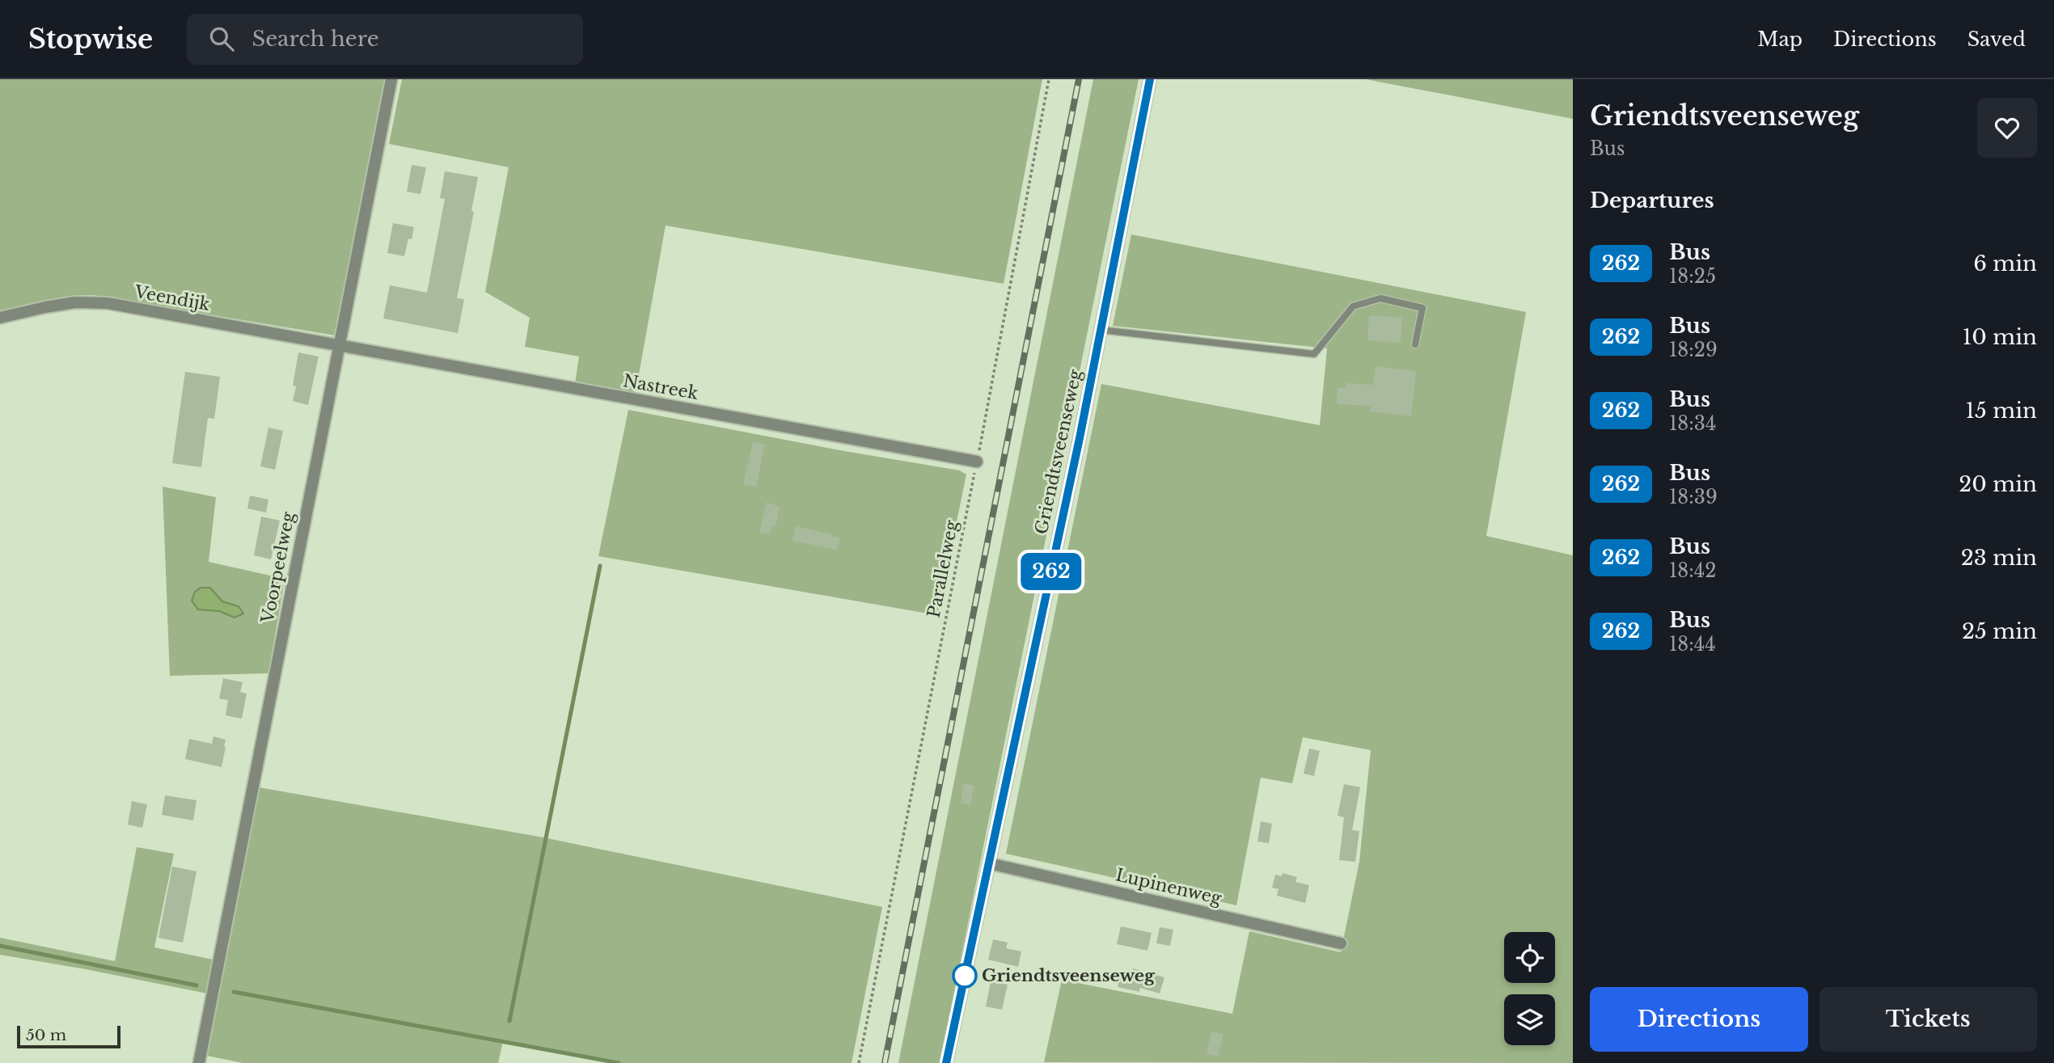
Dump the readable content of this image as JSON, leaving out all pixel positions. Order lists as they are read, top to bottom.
{
  "streets": {
    "street": [
      "Veendijk",
      "Nastreek",
      "Griendtsveenseweg",
      "Voorpeelweg",
      "Lupinenweg"
    ],
    "path": ["Parallelweg"]
  },
  "crossings": [
    ["Veendijk", "Nastreek"],
    ["Veendijk", "Voorpeelweg"],
    ["Nastreek", "Voorpeelweg"],
    ["Nastreek", "Parallelweg"],
    ["Griendtsveenseweg", "Lupinenweg"]
  ],
  "places": ["Griendtsveenseweg"],
  "lines": ["bus line 262"],
  "scale_bar": "50 m",
  "page": {
    "header": "Stopwise",
    "search": "Search here",
    "nav": ["Map", "Directions", "Saved"],
    "on_map": "262",
    "heading": [
      ["Griendtsveenseweg", "Bus"],
      "Departures"
    ],
    "list": [
      {
        "mark": "262",
        "name": "Bus",
        "note": "18:25",
        "value": "6 min"
      },
      {
        "mark": "262",
        "name": "Bus",
        "note": "18:29",
        "value": "10 min"
      },
      {
        "mark": "262",
        "name": "Bus",
        "note": "18:34",
        "value": "15 min"
      },
      {
        "mark": "262",
        "name": "Bus",
        "note": "18:39",
        "value": "20 min"
      },
      {
        "mark": "262",
        "name": "Bus",
        "note": "18:42",
        "value": "23 min"
      },
      {
        "mark": "262",
        "name": "Bus",
        "note": "18:44",
        "value": "25 min"
      }
    ],
    "buttons": ["Directions", "Tickets"],
    "scale": "50 m"
  }
}
